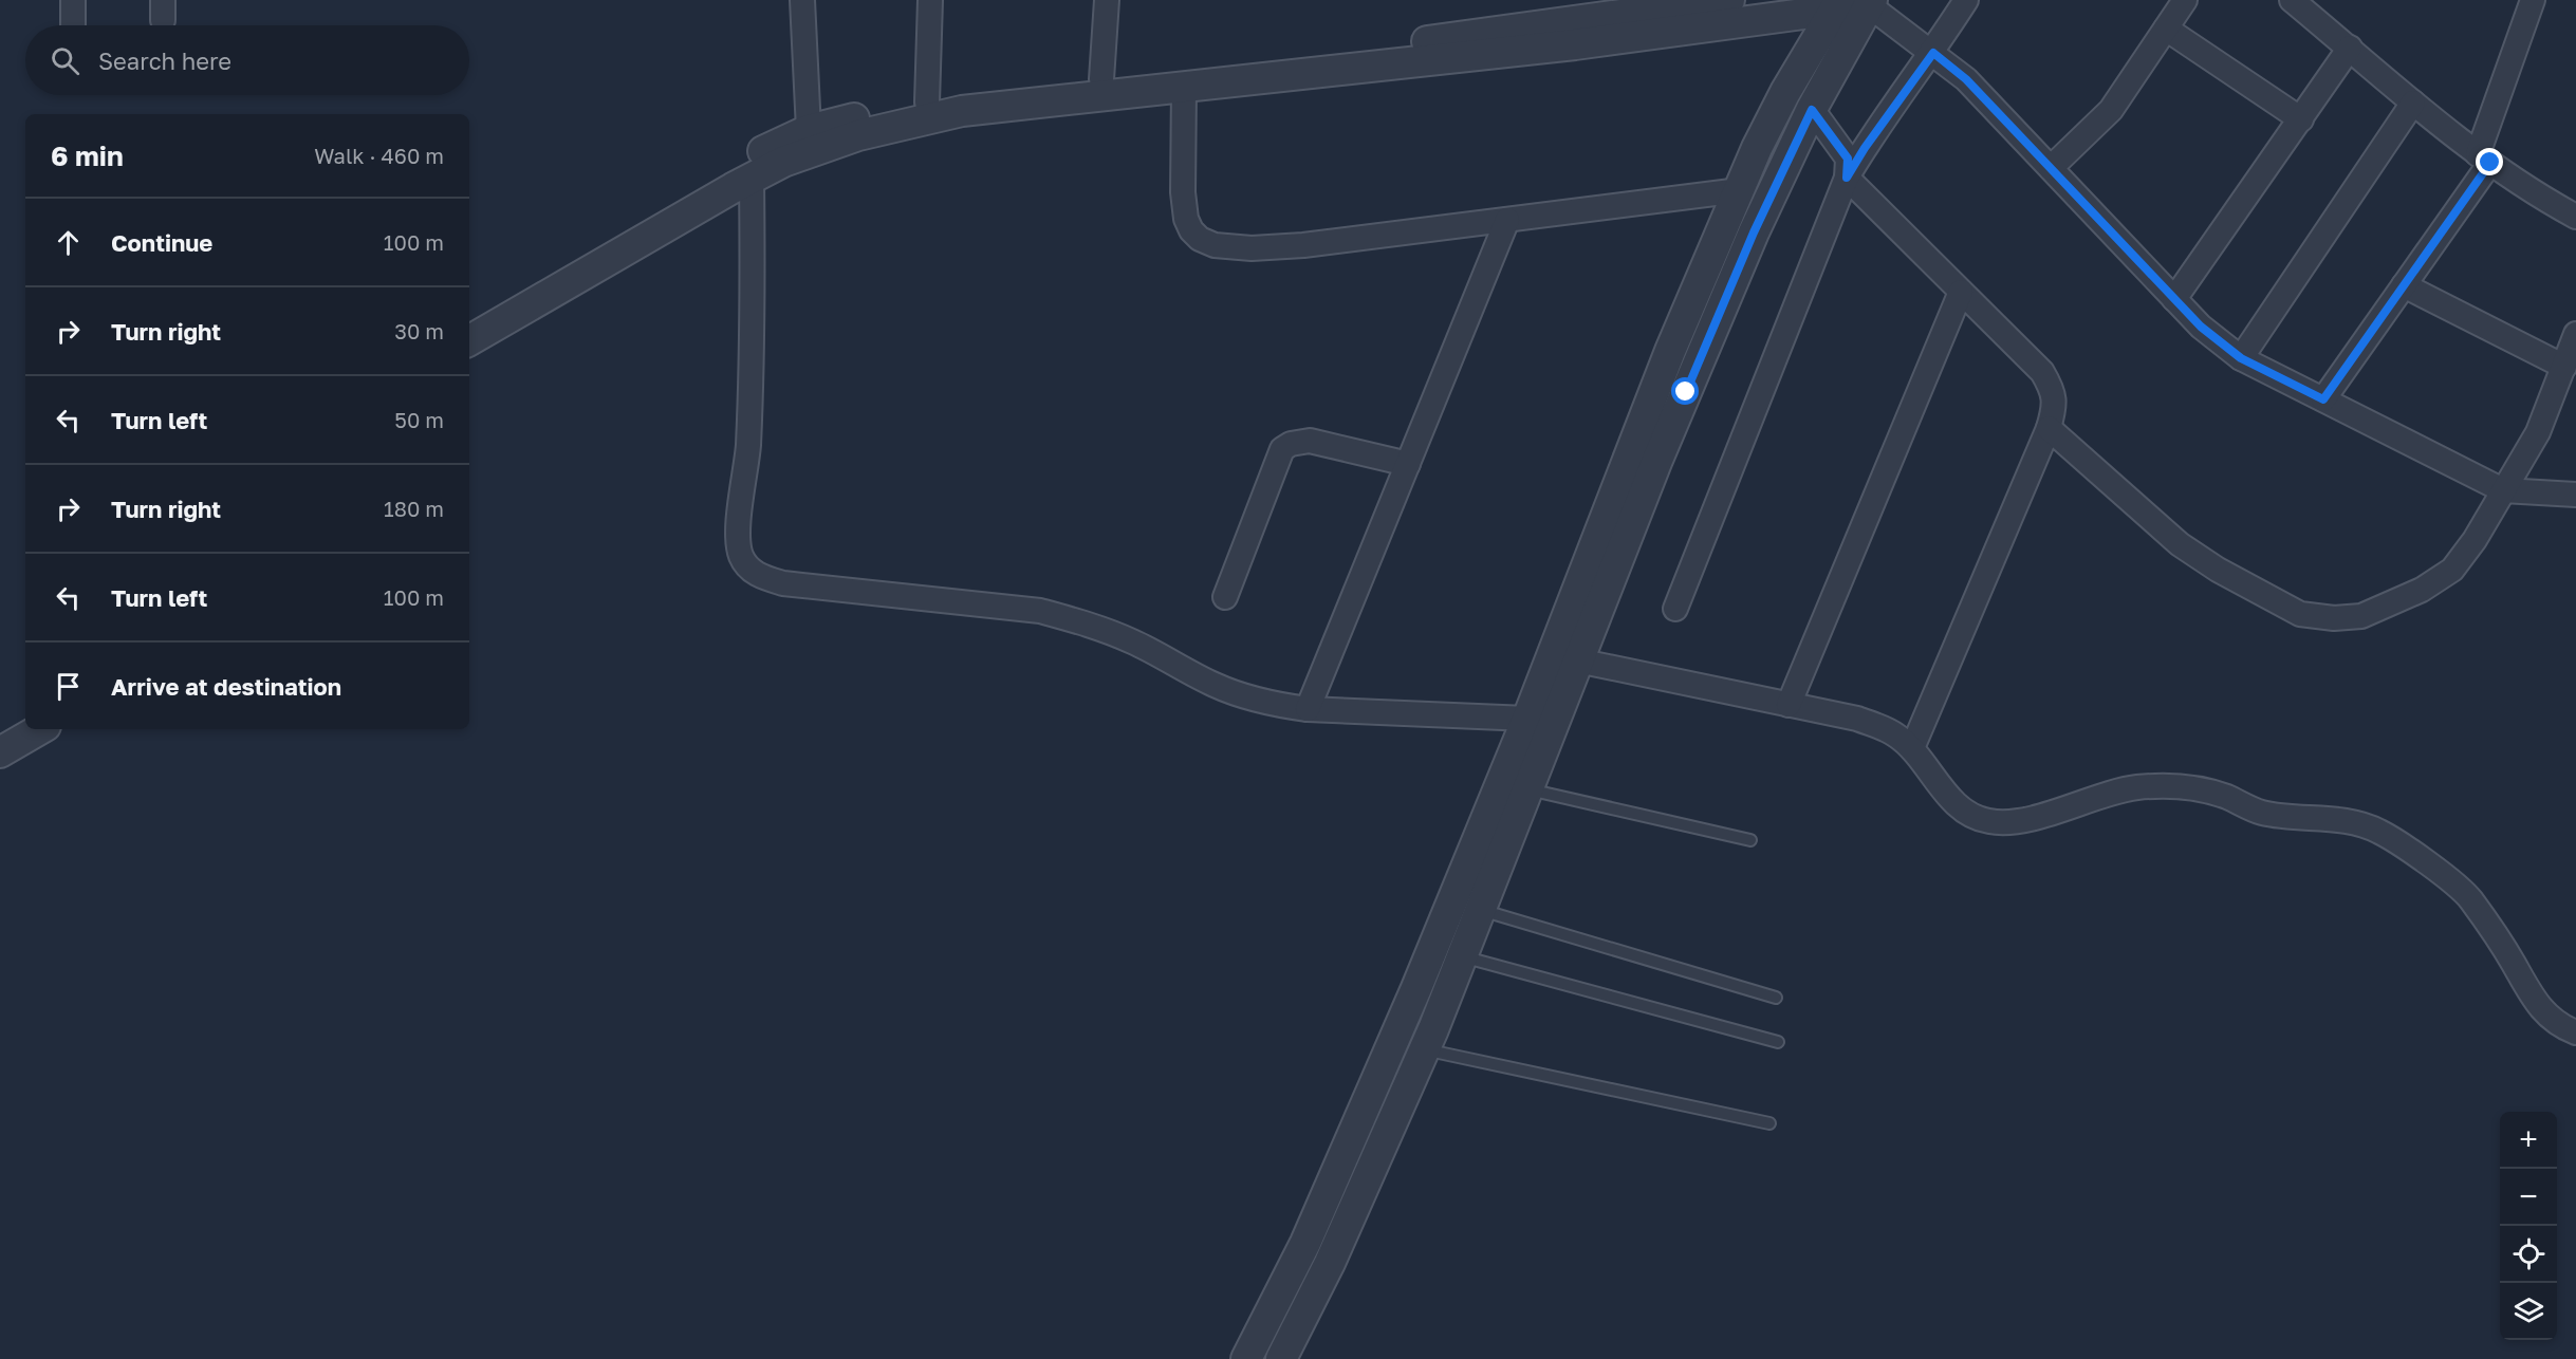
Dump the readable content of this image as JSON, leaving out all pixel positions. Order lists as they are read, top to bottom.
{
  "page": {
    "search": "Search here",
    "heading": ["6 min", "Walk · 460 m"],
    "list": [
      ["Continue", "100 m"],
      ["Turn right", "30 m"],
      ["Turn left", "50 m"],
      ["Turn right", "180 m"],
      ["Turn left", "100 m"],
      "Arrive at destination"
    ],
    "map_buttons": ["+", "−"]
  }
}
